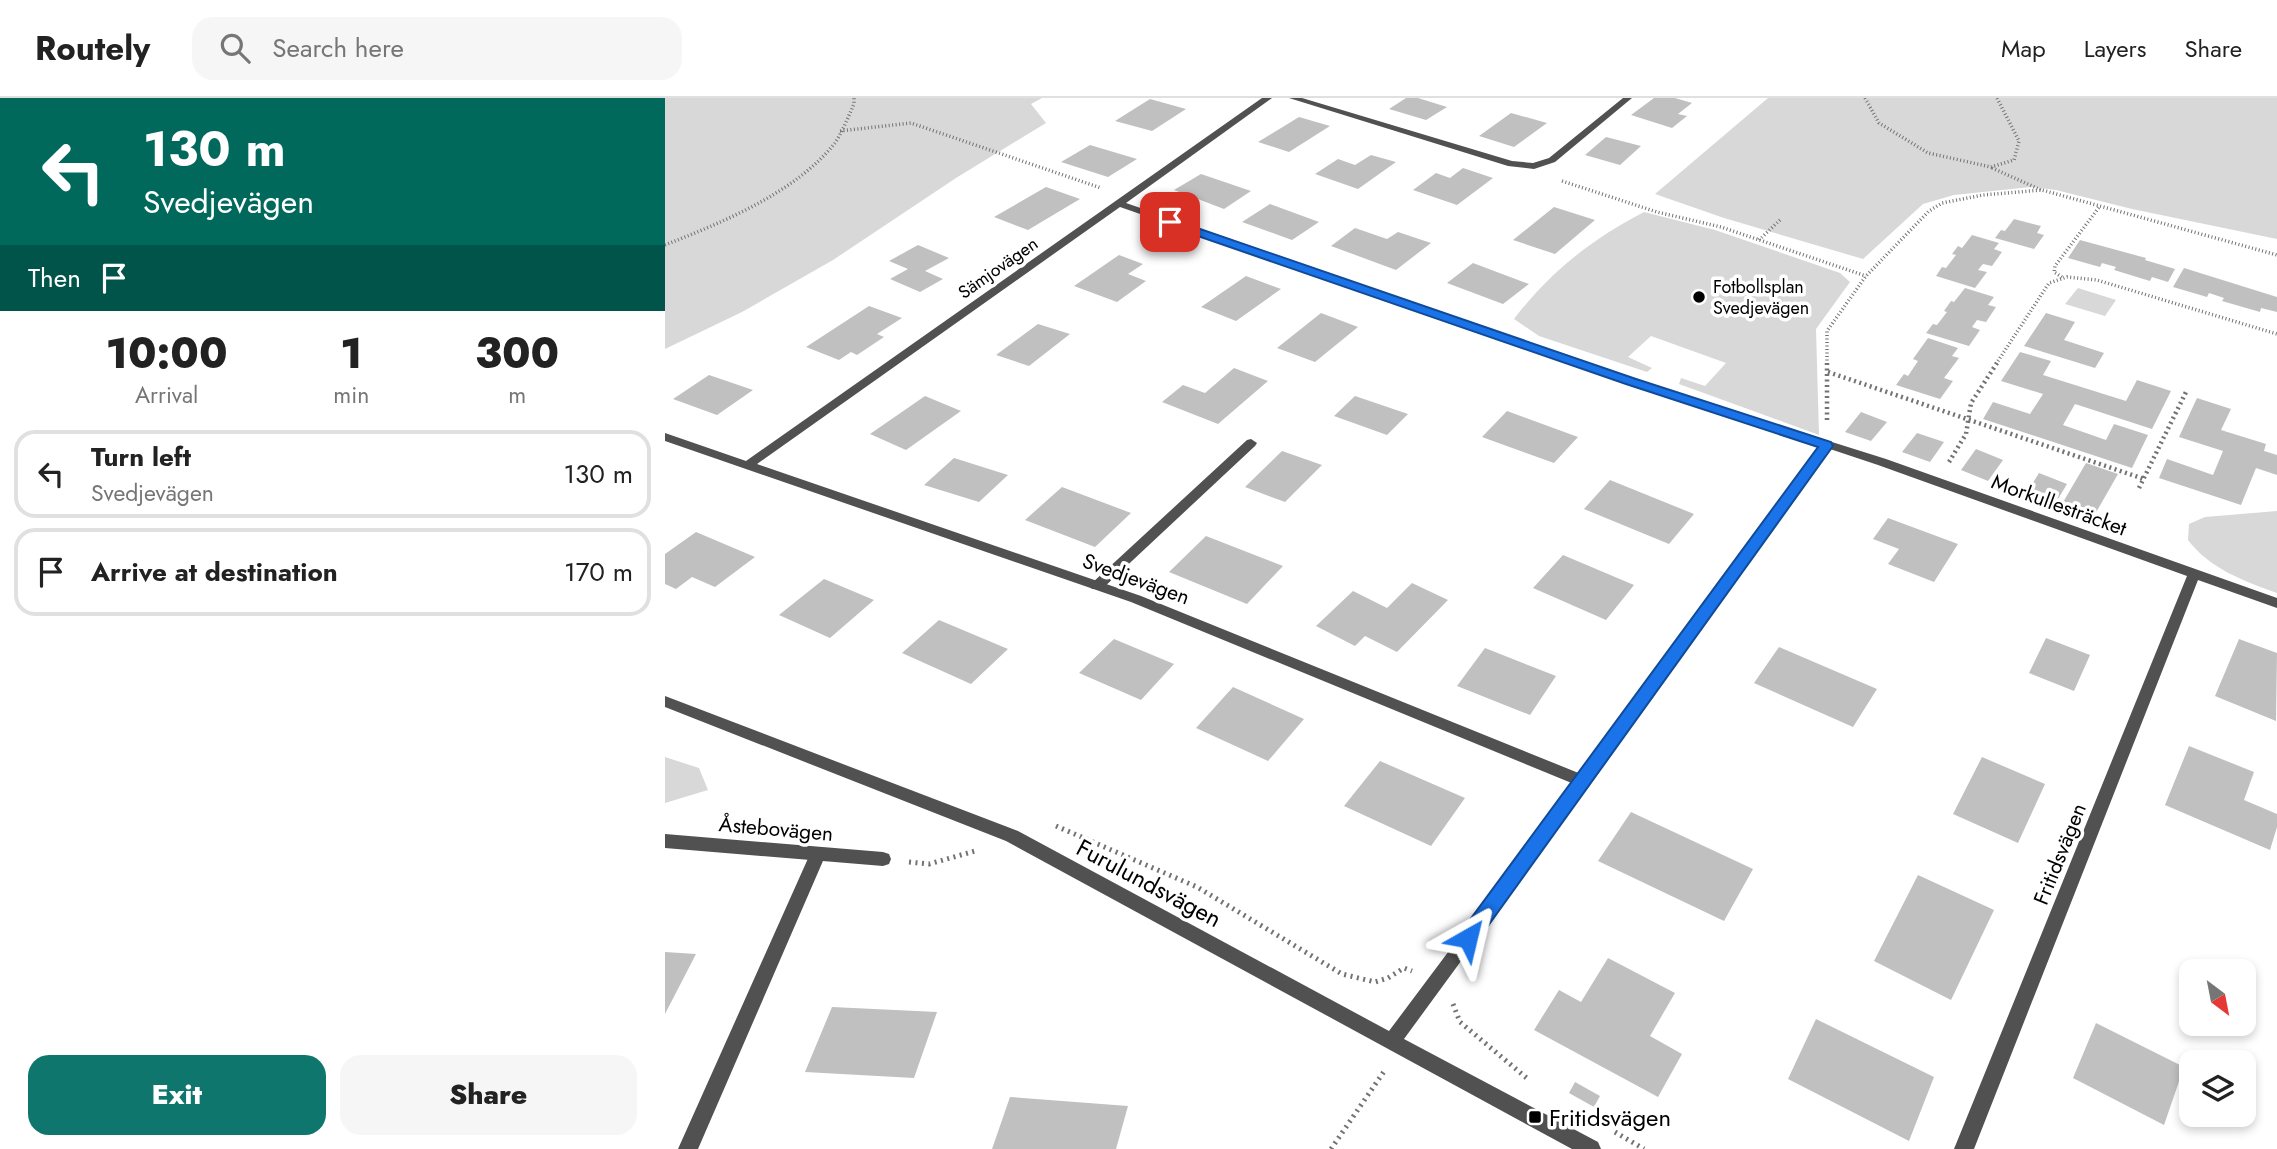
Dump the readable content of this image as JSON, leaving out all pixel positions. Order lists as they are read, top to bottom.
{
  "streets": {
    "street": [
      "Sämjovägen",
      "Morkullesträcket",
      "Svedjevägen",
      "Åstebovägen",
      "Fritidsvägen",
      "Furulundsvägen"
    ]
  },
  "crossings": [
    ["Sämjovägen", "Svedjevägen"],
    ["Morkullesträcket", "Fritidsvägen"]
  ],
  "places": {
    "other": ["Fotbollsplan Svedjevägen"],
    "transit": ["Fritidsvägen"]
  },
  "north": "bottom right",
  "page": {
    "header": "Routely",
    "search": "Search here",
    "nav": ["Map", "Layers", "Share"],
    "turn": ["130 m", "Svedjevägen"],
    "then": "Then",
    "eta": [
      "10:00",
      "Arrival",
      "1",
      "min",
      "300",
      "m"
    ],
    "list": [
      {
        "name": "Turn left",
        "note": "Svedjevägen",
        "value": "130 m"
      },
      {
        "name": "Arrive at destination",
        "value": "170 m"
      }
    ],
    "buttons": ["Exit", "Share"]
  }
}
